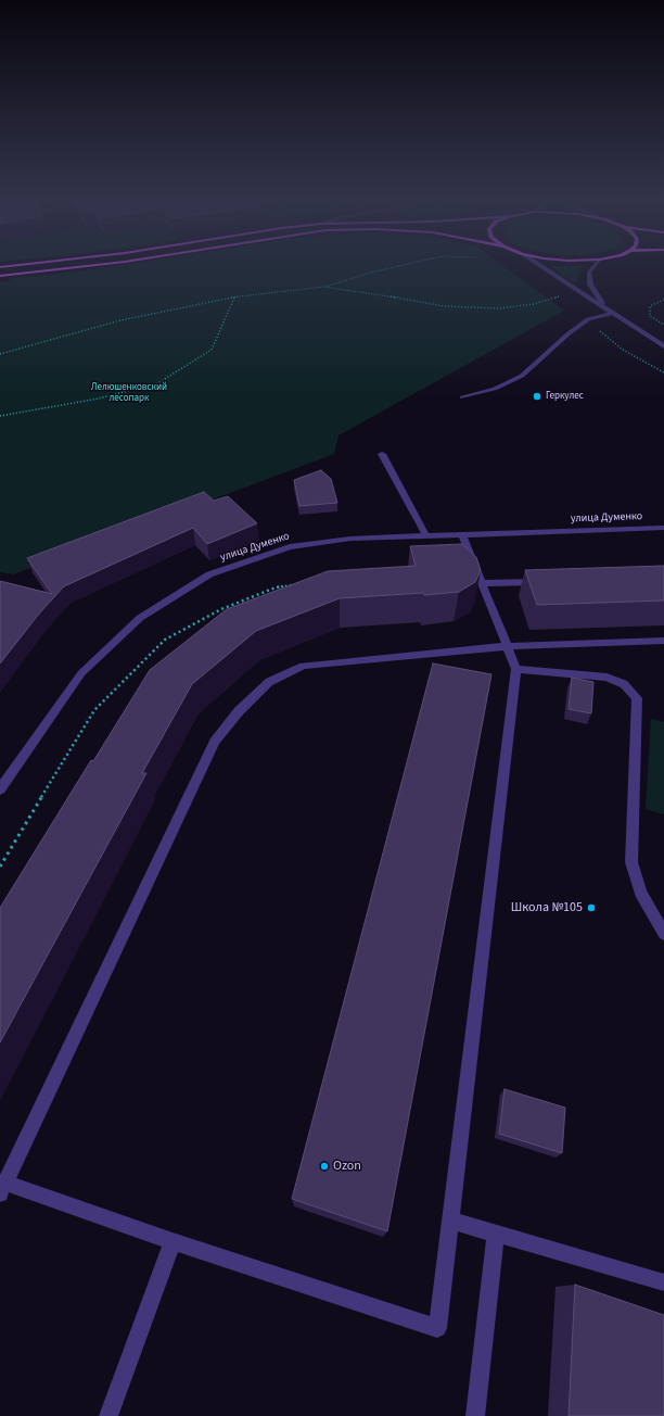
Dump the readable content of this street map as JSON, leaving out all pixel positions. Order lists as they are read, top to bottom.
{
  "streets": {
    "street": ["улица Думенко"]
  },
  "parks": ["Лелюшенковский лесопарк"],
  "places": ["Геркулес", "Школа №105", "Ozon"]
}
